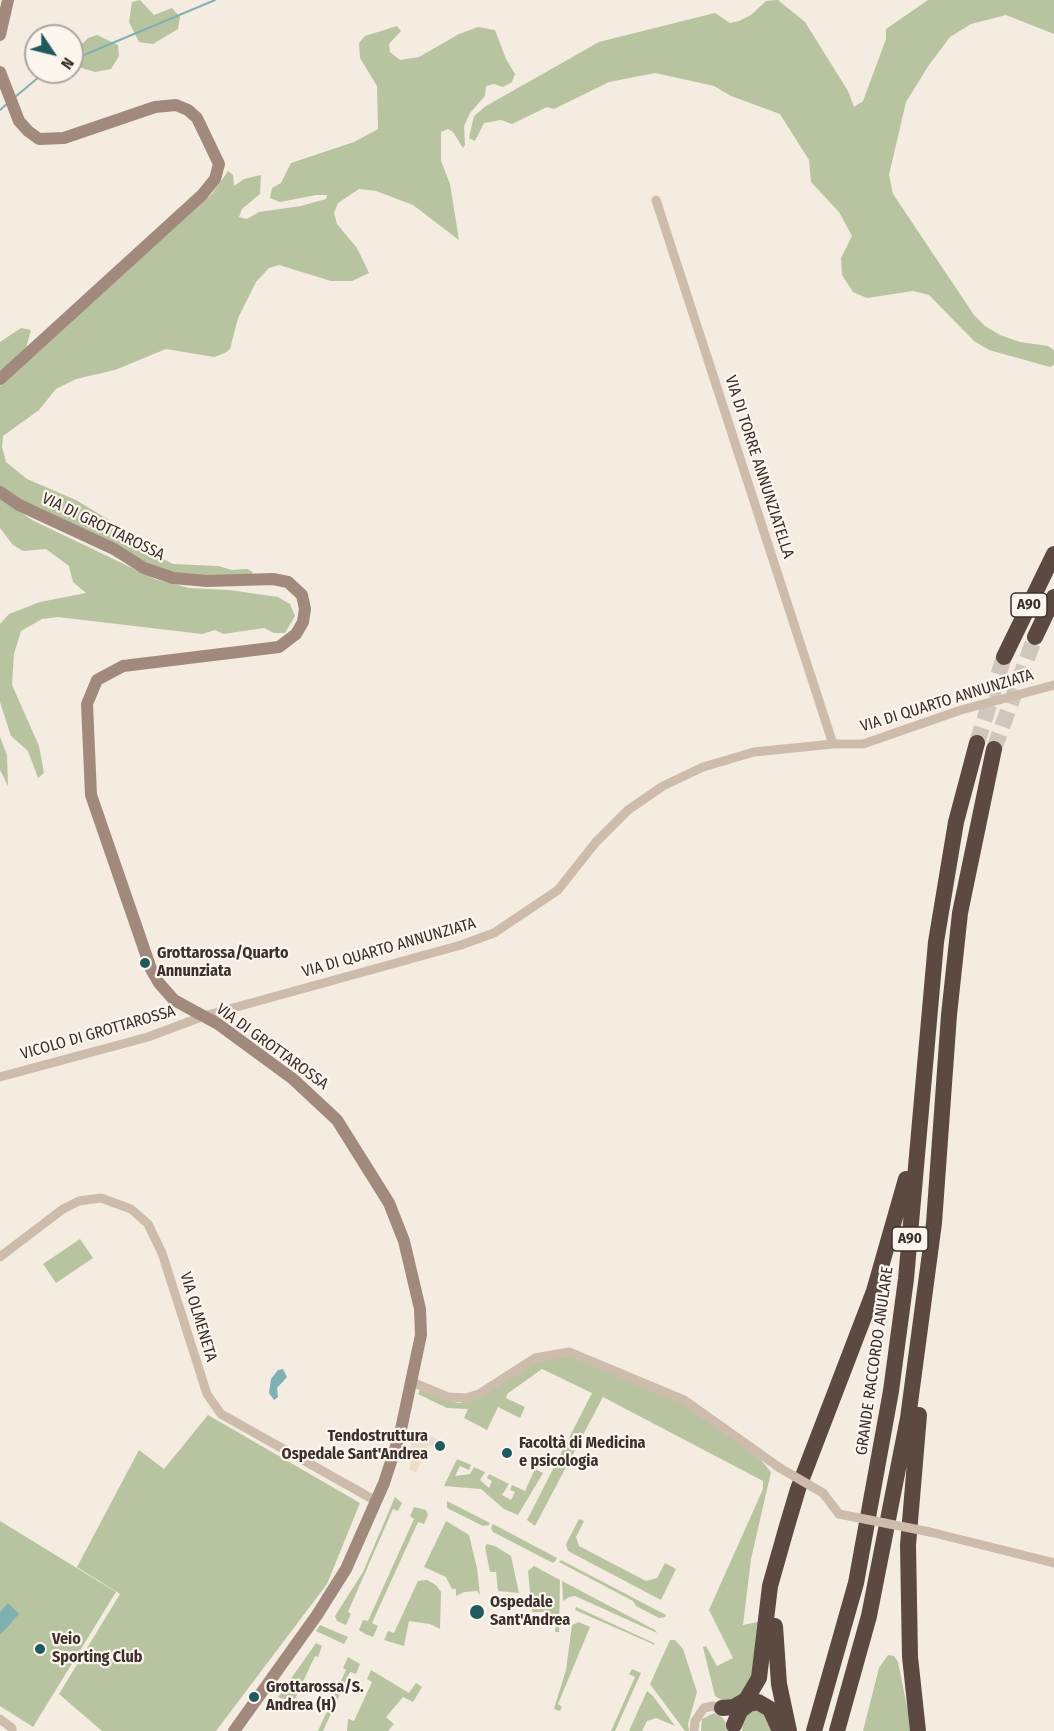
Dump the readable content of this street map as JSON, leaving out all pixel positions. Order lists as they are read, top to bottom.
{
  "streets": {
    "highway": ["A90", "GRANDE RACCORDO ANULARE"],
    "street": [
      "VIA DI TORRE ANNUNZIATELLA",
      "VIA DI GROTTAROSSA",
      "VIA DI QUARTO ANNUNZIATA",
      "VICOLO DI GROTTAROSSA",
      "VIA OLMENETA"
    ]
  },
  "crossings": [
    ["VIA DI TORRE ANNUNZIATELLA", "VIA DI QUARTO ANNUNZIATA"],
    ["VIA DI GROTTAROSSA", "VIA DI QUARTO ANNUNZIATA"],
    ["VIA DI GROTTAROSSA", "VICOLO DI GROTTAROSSA"],
    ["VIA DI GROTTAROSSA", "VIA OLMENETA"],
    ["VIA DI QUARTO ANNUNZIATA", "VICOLO DI GROTTAROSSA"]
  ],
  "places": [
    "Grottarossa/Quarto Annunziata",
    "Tendostruttura Ospedale Sant'Andrea",
    "Facoltà di Medicina e psicologia",
    "Ospedale Sant'Andrea",
    "Veio Sporting Club",
    "Grottarossa/S. Andrea (H)"
  ],
  "north": "bottom right"
}
